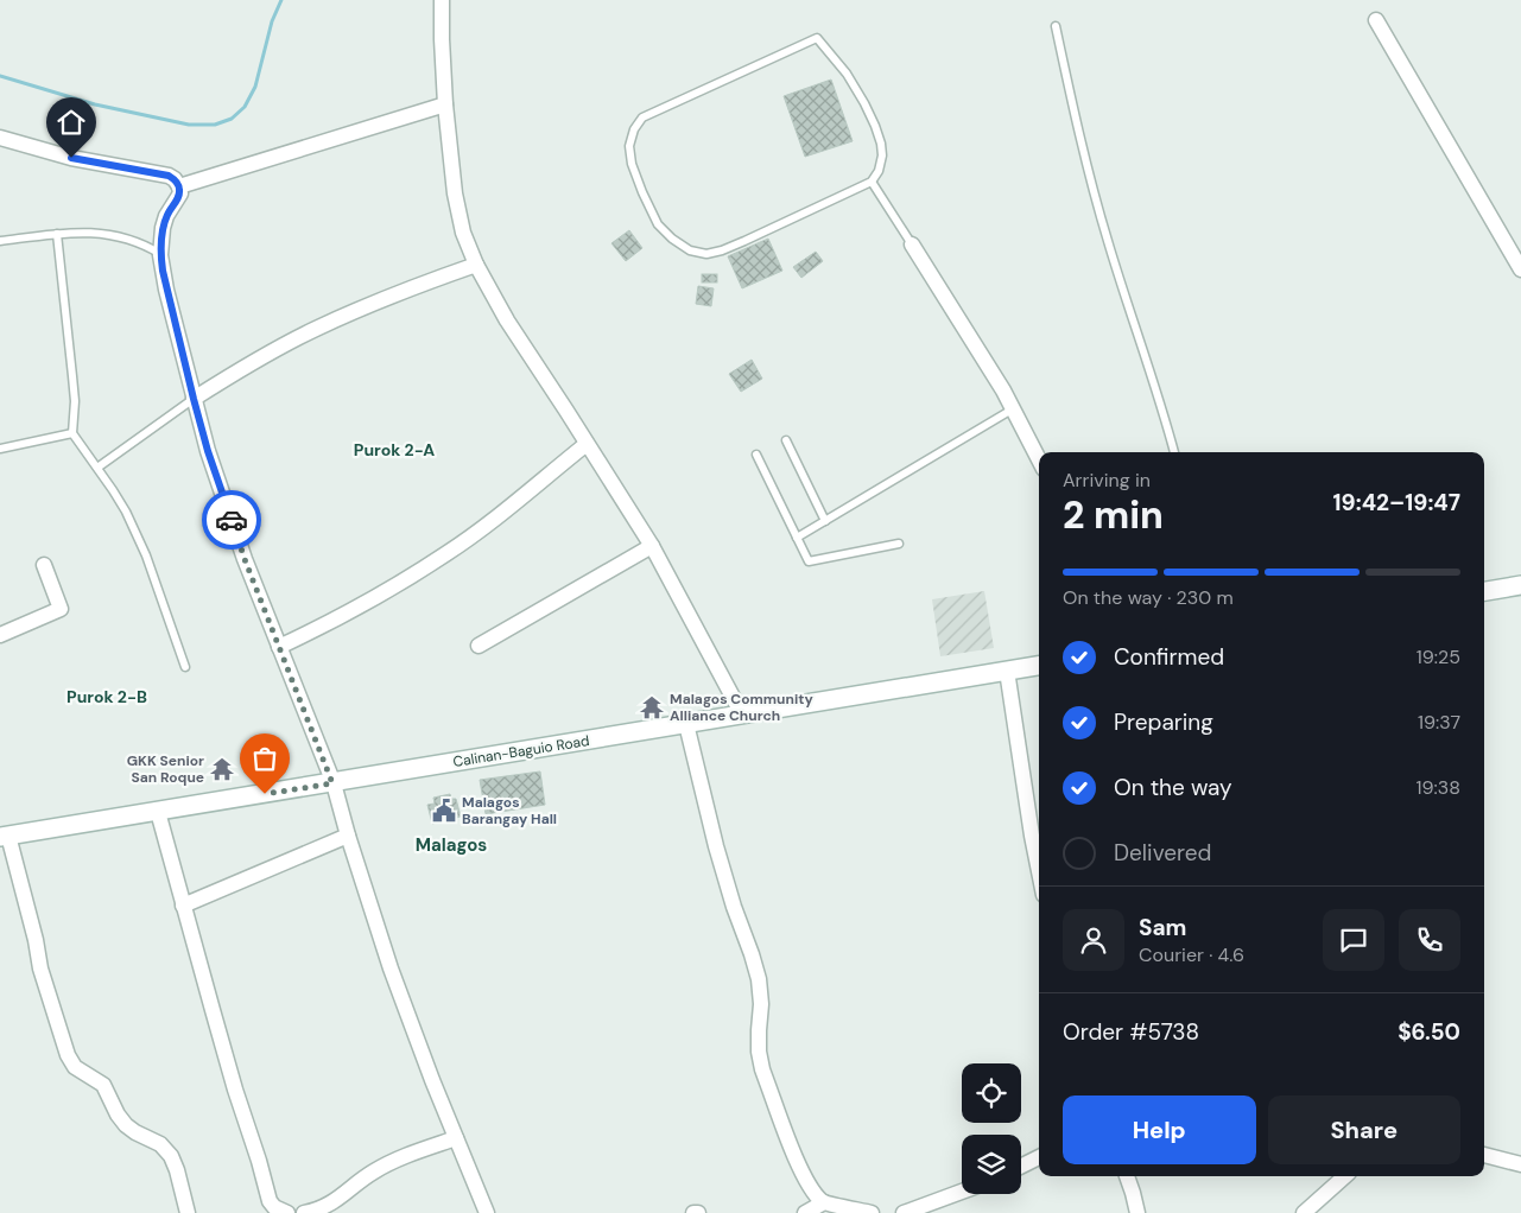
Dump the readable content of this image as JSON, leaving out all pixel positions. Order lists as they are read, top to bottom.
{
  "streets": {
    "main road": ["Calinan-Baguio Road"]
  },
  "districts": ["Purok 2-A", "Purok 2-B", "Malagos"],
  "places": {
    "temple": ["Malagos Community Alliance Church", "GKK Senior San Roque"],
    "public building": ["Malagos Barangay Hall"]
  },
  "page": {
    "heading": ["2 min", "Arriving in", "19:42–19:47"],
    "panel": [
      "Sam",
      "Courier · 4.6",
      "Order #5738",
      "$6.50"
    ],
    "bar": "On the way · 230 m",
    "list": [
      ["Confirmed", "19:25"],
      ["Preparing", "19:37"],
      ["On the way", "19:38"],
      "Delivered"
    ],
    "buttons": ["Help", "Share"]
  }
}
